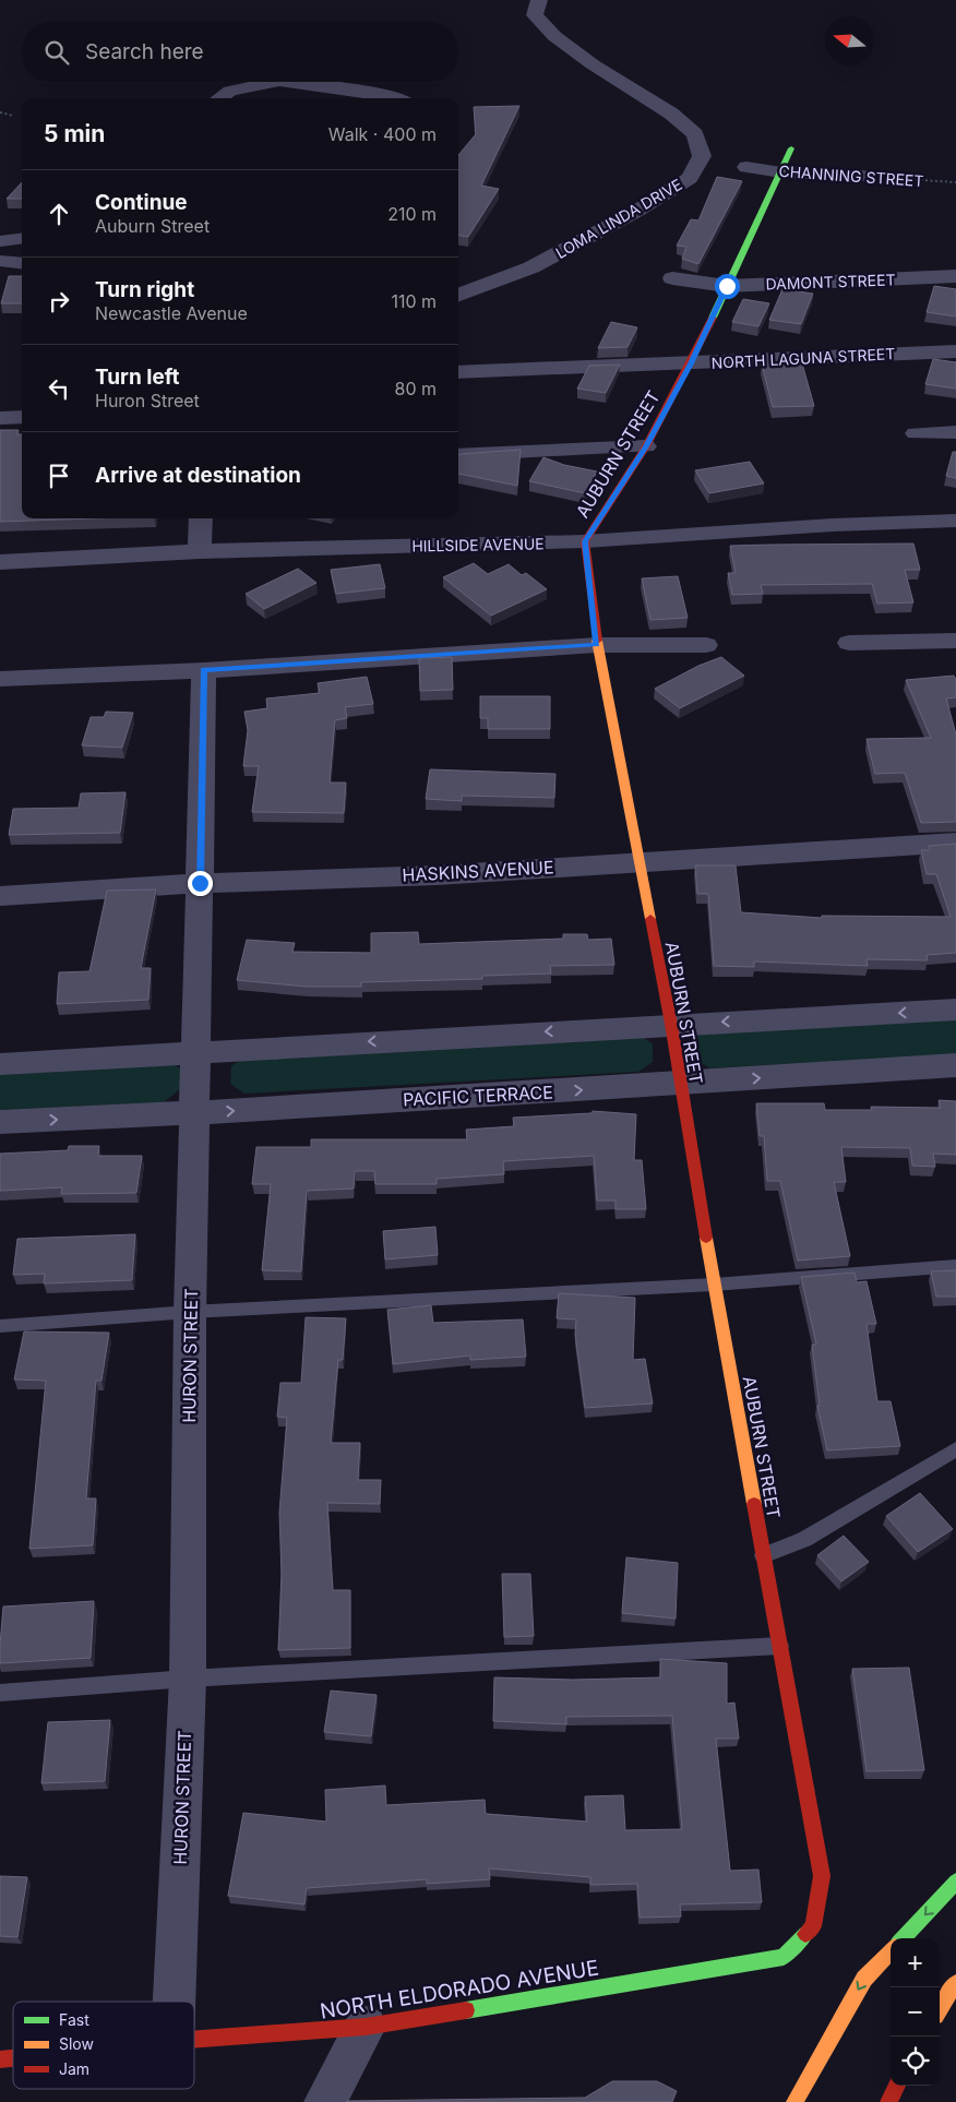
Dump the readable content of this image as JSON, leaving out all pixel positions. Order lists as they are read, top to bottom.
{
  "streets": {
    "street": [
      "CHANNING STREET",
      "LOMA LINDA DRIVE",
      "DAMONT STREET",
      "NORTH LAGUNA STREET",
      "AUBURN STREET",
      "HILLSIDE AVENUE",
      "HASKINS AVENUE",
      "PACIFIC TERRACE",
      "HURON STREET",
      "NORTH ELDORADO AVENUE"
    ]
  },
  "crossings": [
    ["CHANNING STREET", "AUBURN STREET"],
    ["DAMONT STREET", "AUBURN STREET"],
    ["NORTH LAGUNA STREET", "AUBURN STREET"],
    ["AUBURN STREET", "HILLSIDE AVENUE"],
    ["AUBURN STREET", "HASKINS AVENUE"],
    ["AUBURN STREET", "PACIFIC TERRACE"],
    ["AUBURN STREET", "NORTH ELDORADO AVENUE"],
    ["HASKINS AVENUE", "HURON STREET"],
    ["PACIFIC TERRACE", "HURON STREET"]
  ],
  "legend": ["Fast", "Slow", "Jam"],
  "north": "left",
  "page": {
    "search": "Search here",
    "heading": ["5 min", "Walk · 400 m"],
    "list": [
      ["Continue", "Auburn Street", "210 m"],
      ["Turn right", "Newcastle Avenue", "110 m"],
      ["Turn left", "Huron Street", "80 m"],
      "Arrive at destination"
    ],
    "map_buttons": ["+", "−"]
  }
}
